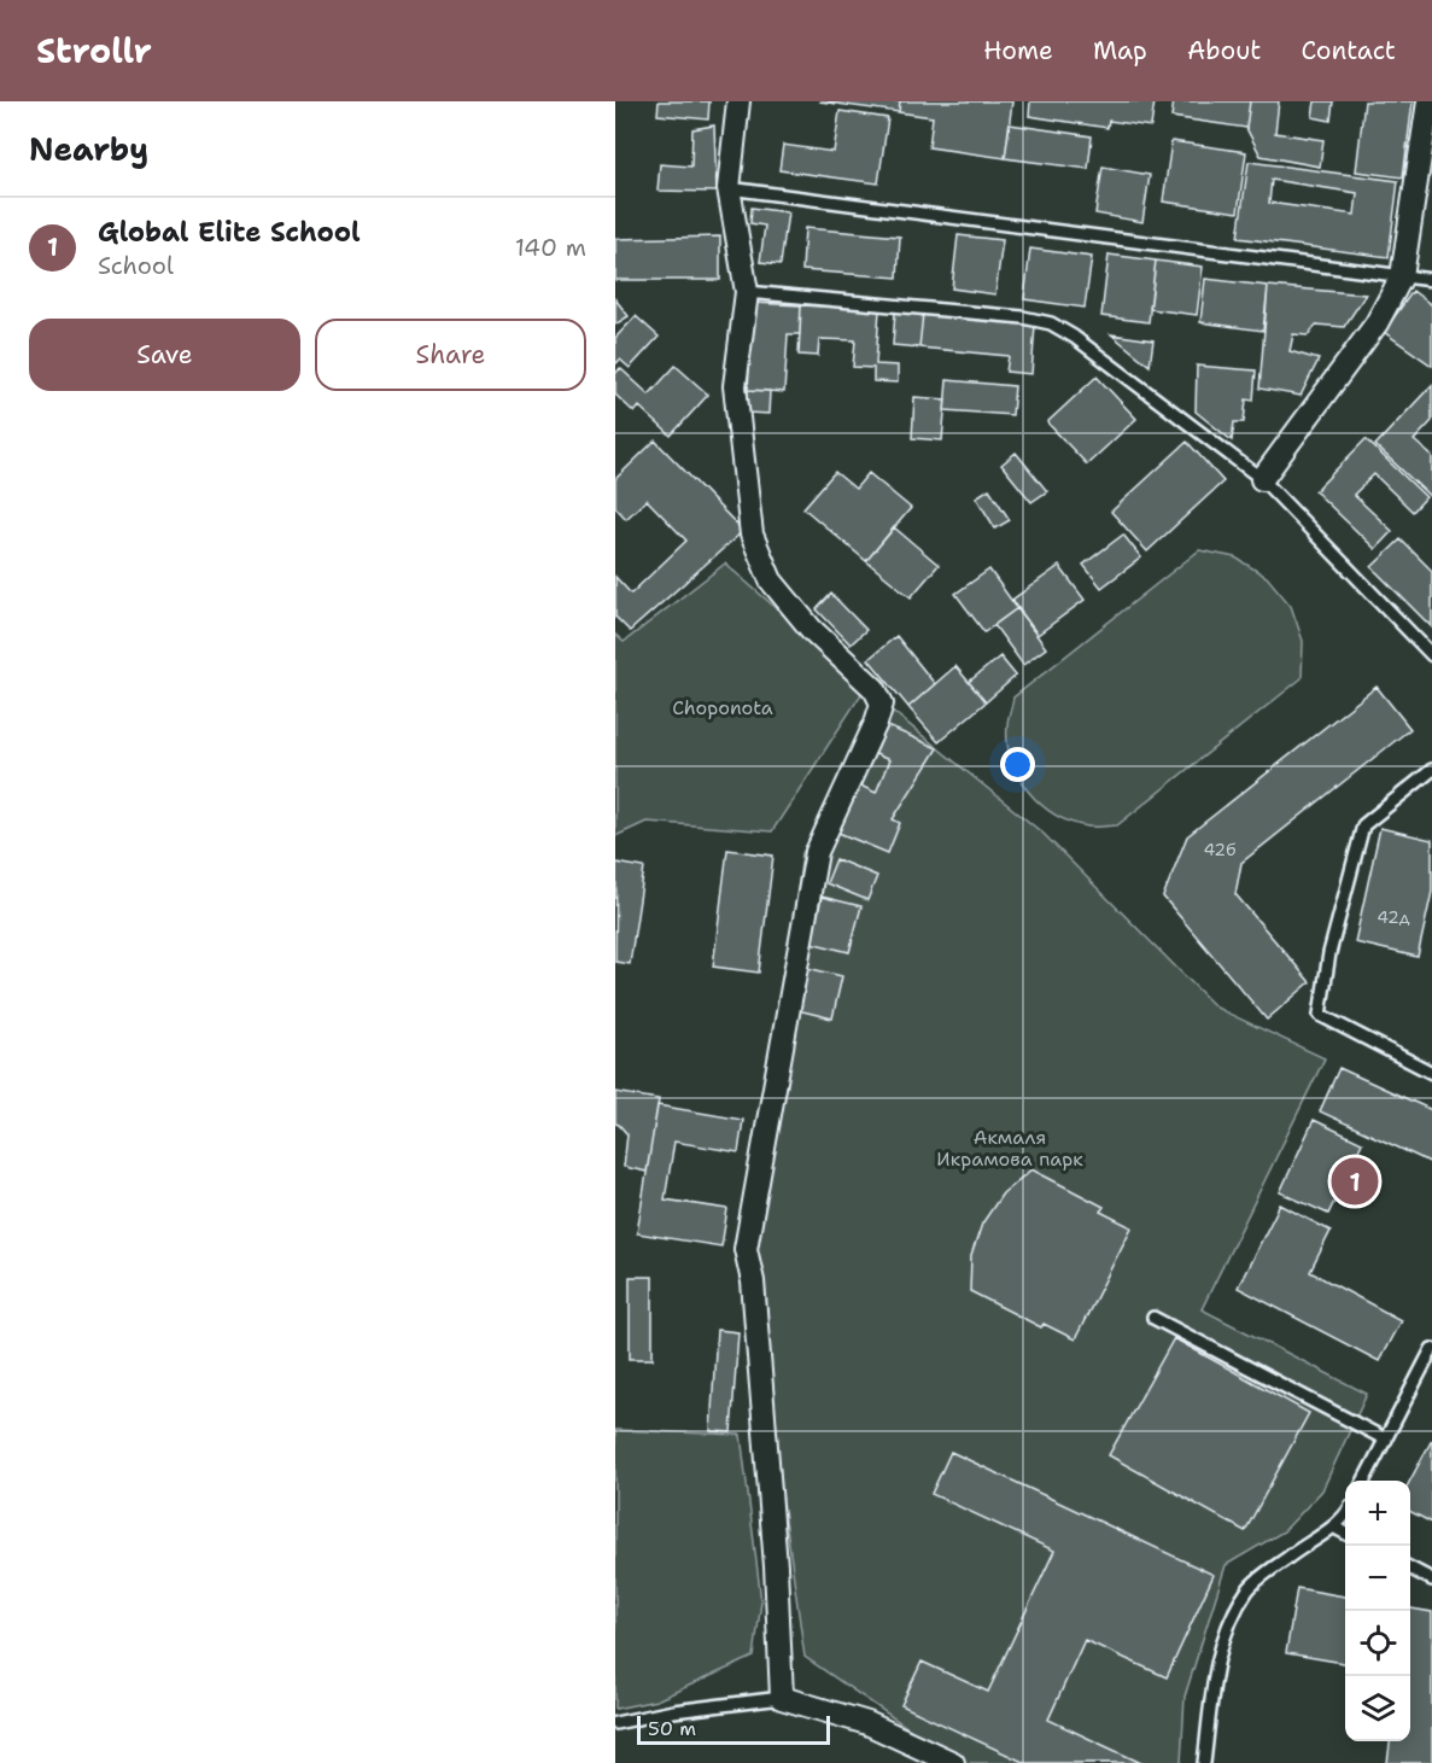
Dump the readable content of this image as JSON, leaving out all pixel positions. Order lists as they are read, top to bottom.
{
  "parks": ["Choponota", "Акмаля Икрамова парк"],
  "house_numbers": ["42б", "42д"],
  "scale_bar": "50 m",
  "page": {
    "header": "Strollr",
    "nav": [
      "Home",
      "Map",
      "About",
      "Contact"
    ],
    "heading": "Nearby",
    "list": [
      {
        "mark": "1",
        "name": "Global Elite School",
        "note": "School",
        "value": "140 m"
      }
    ],
    "buttons": ["Save", "Share"],
    "pins": "1",
    "map_buttons": ["+", "−"],
    "scale": "50 m"
  }
}
